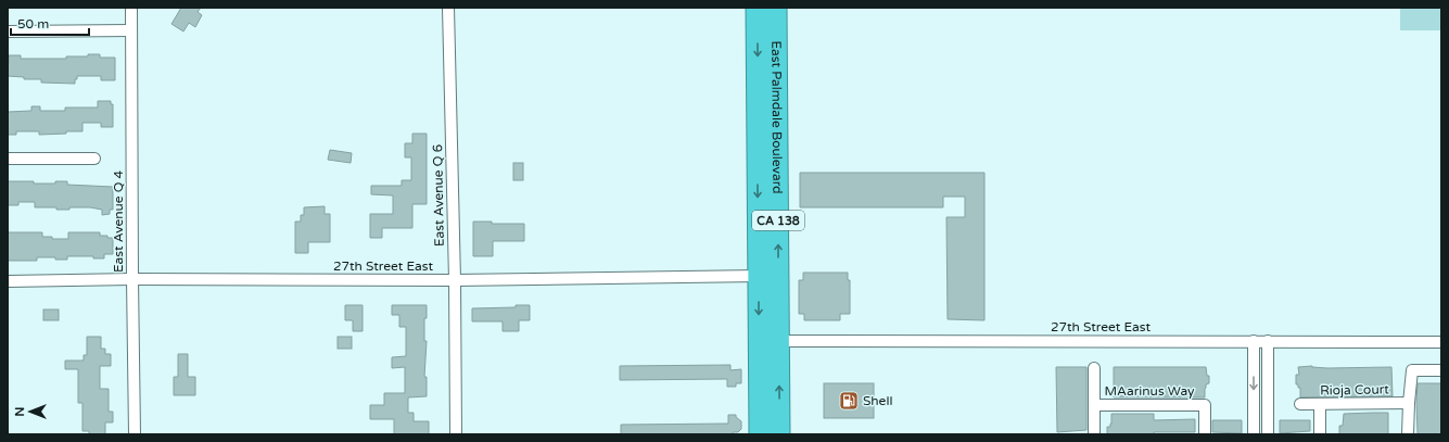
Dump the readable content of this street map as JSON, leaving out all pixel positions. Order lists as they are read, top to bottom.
{
  "streets": {
    "highway": ["East Palmdale Boulevard", "CA 138"],
    "street": [
      "East Avenue Q 6",
      "East Avenue Q 4",
      "27th Street East",
      "Rioja Court",
      "MAarinus Way"
    ]
  },
  "crossings": [
    ["East Palmdale Boulevard", "27th Street East"],
    ["East Avenue Q 6", "27th Street East"],
    ["East Avenue Q 4", "27th Street East"]
  ],
  "places": {
    "fuel station": ["Shell"]
  },
  "scale_bar": "50 m",
  "north": "left"
}
